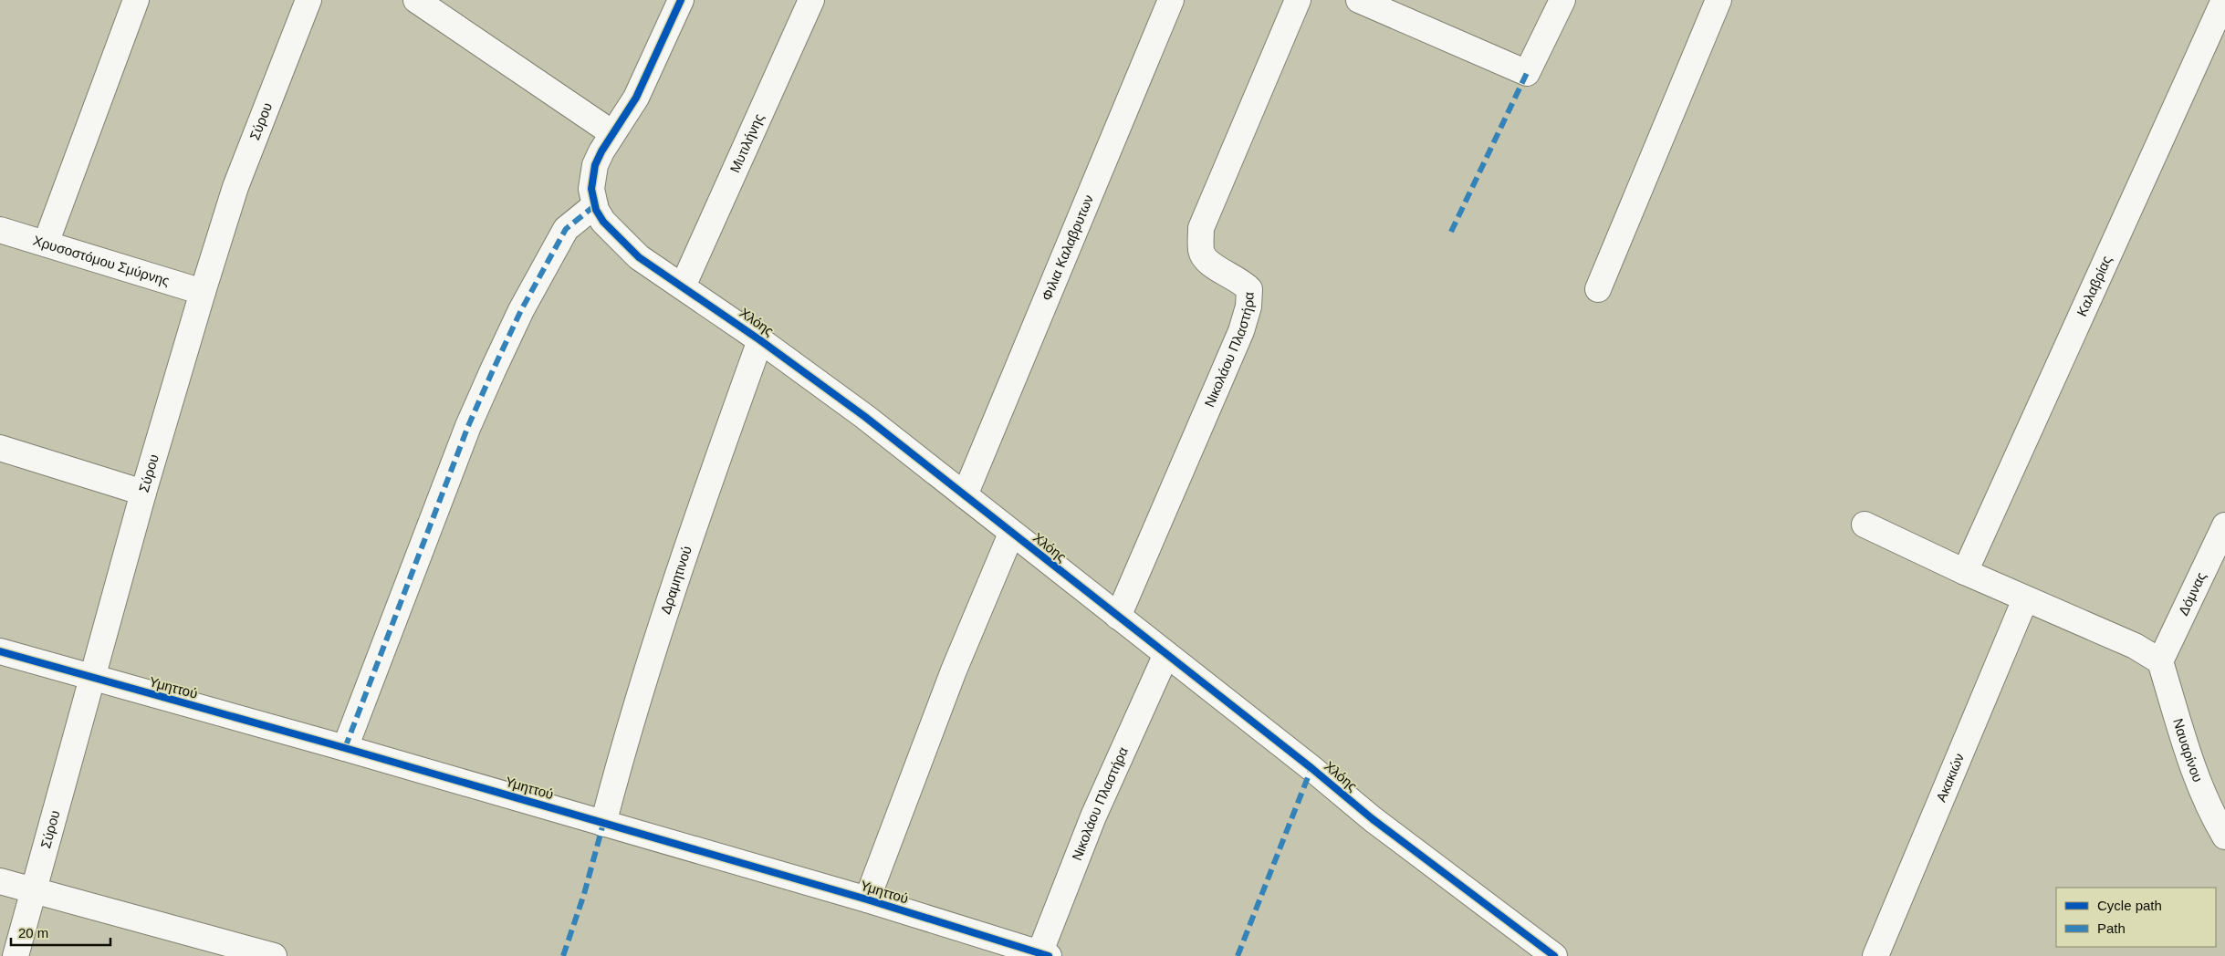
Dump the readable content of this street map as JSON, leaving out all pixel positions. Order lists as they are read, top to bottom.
{
  "streets": {
    "street": [
      "Σύρου",
      "Μυτιλήνης",
      "Φιλια Καλαβρυτων",
      "Χρυσοστόμου Σμύρνης",
      "Καλαβρίας",
      "Χλόης",
      "Νικολάου Πλαστήρα",
      "Δραμητινού",
      "Δόμνας",
      "Υμηττού",
      "Ναυαρίνου",
      "Ακακιών"
    ]
  },
  "crossings": [
    ["Σύρου", "Χρυσοστόμου Σμύρνης"],
    ["Σύρου", "Υμηττού"],
    ["Μυτιλήνης", "Χλόης"],
    ["Φιλια Καλαβρυτων", "Χλόης"],
    ["Χλόης", "Νικολάου Πλαστήρα"],
    ["Χλόης", "Δραμητινού"],
    ["Νικολάου Πλαστήρα", "Υμηττού"],
    ["Δραμητινού", "Υμηττού"],
    ["Δόμνας", "Ναυαρίνου"]
  ],
  "legend": ["Cycle path", "Path"],
  "scale_bar": "20 m"
}
